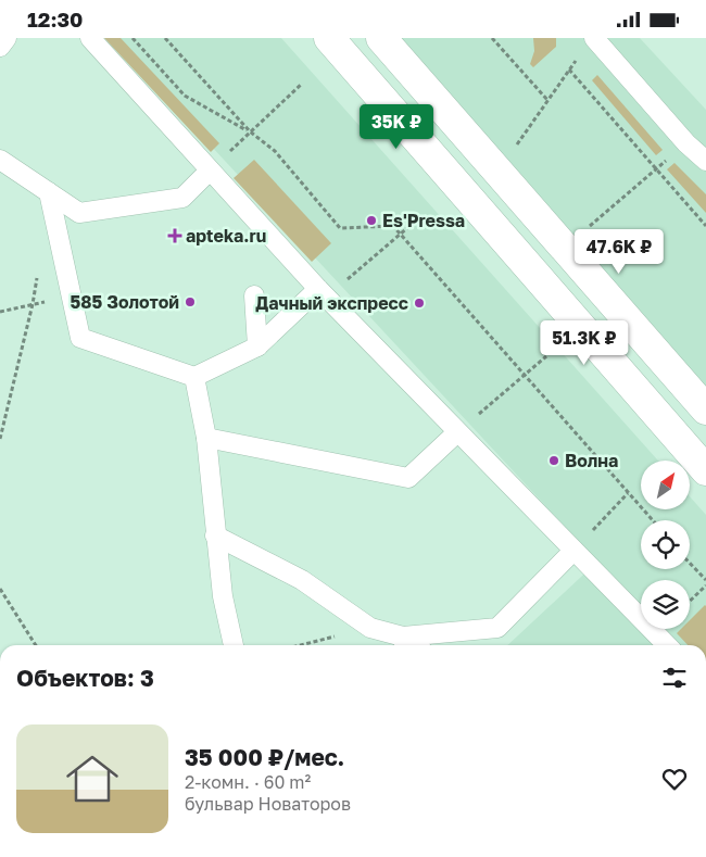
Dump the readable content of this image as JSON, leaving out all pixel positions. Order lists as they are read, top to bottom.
{
  "places": {
    "other": [
      "Es'Pressa",
      "585 Золотой",
      "Дачный экспресс",
      "Волна"
    ],
    "health": ["apteka.ru"]
  },
  "north": "top right",
  "page": {
    "status": "12:30",
    "price": ["35K ₽", "47.6K ₽", "51.3K ₽"],
    "heading": "Объектов: 3",
    "list": [
      {
        "name": "35 000 ₽/мес.",
        "note": "2-комн. · 60 m² · бульвар Новаторов"
      }
    ]
  }
}
